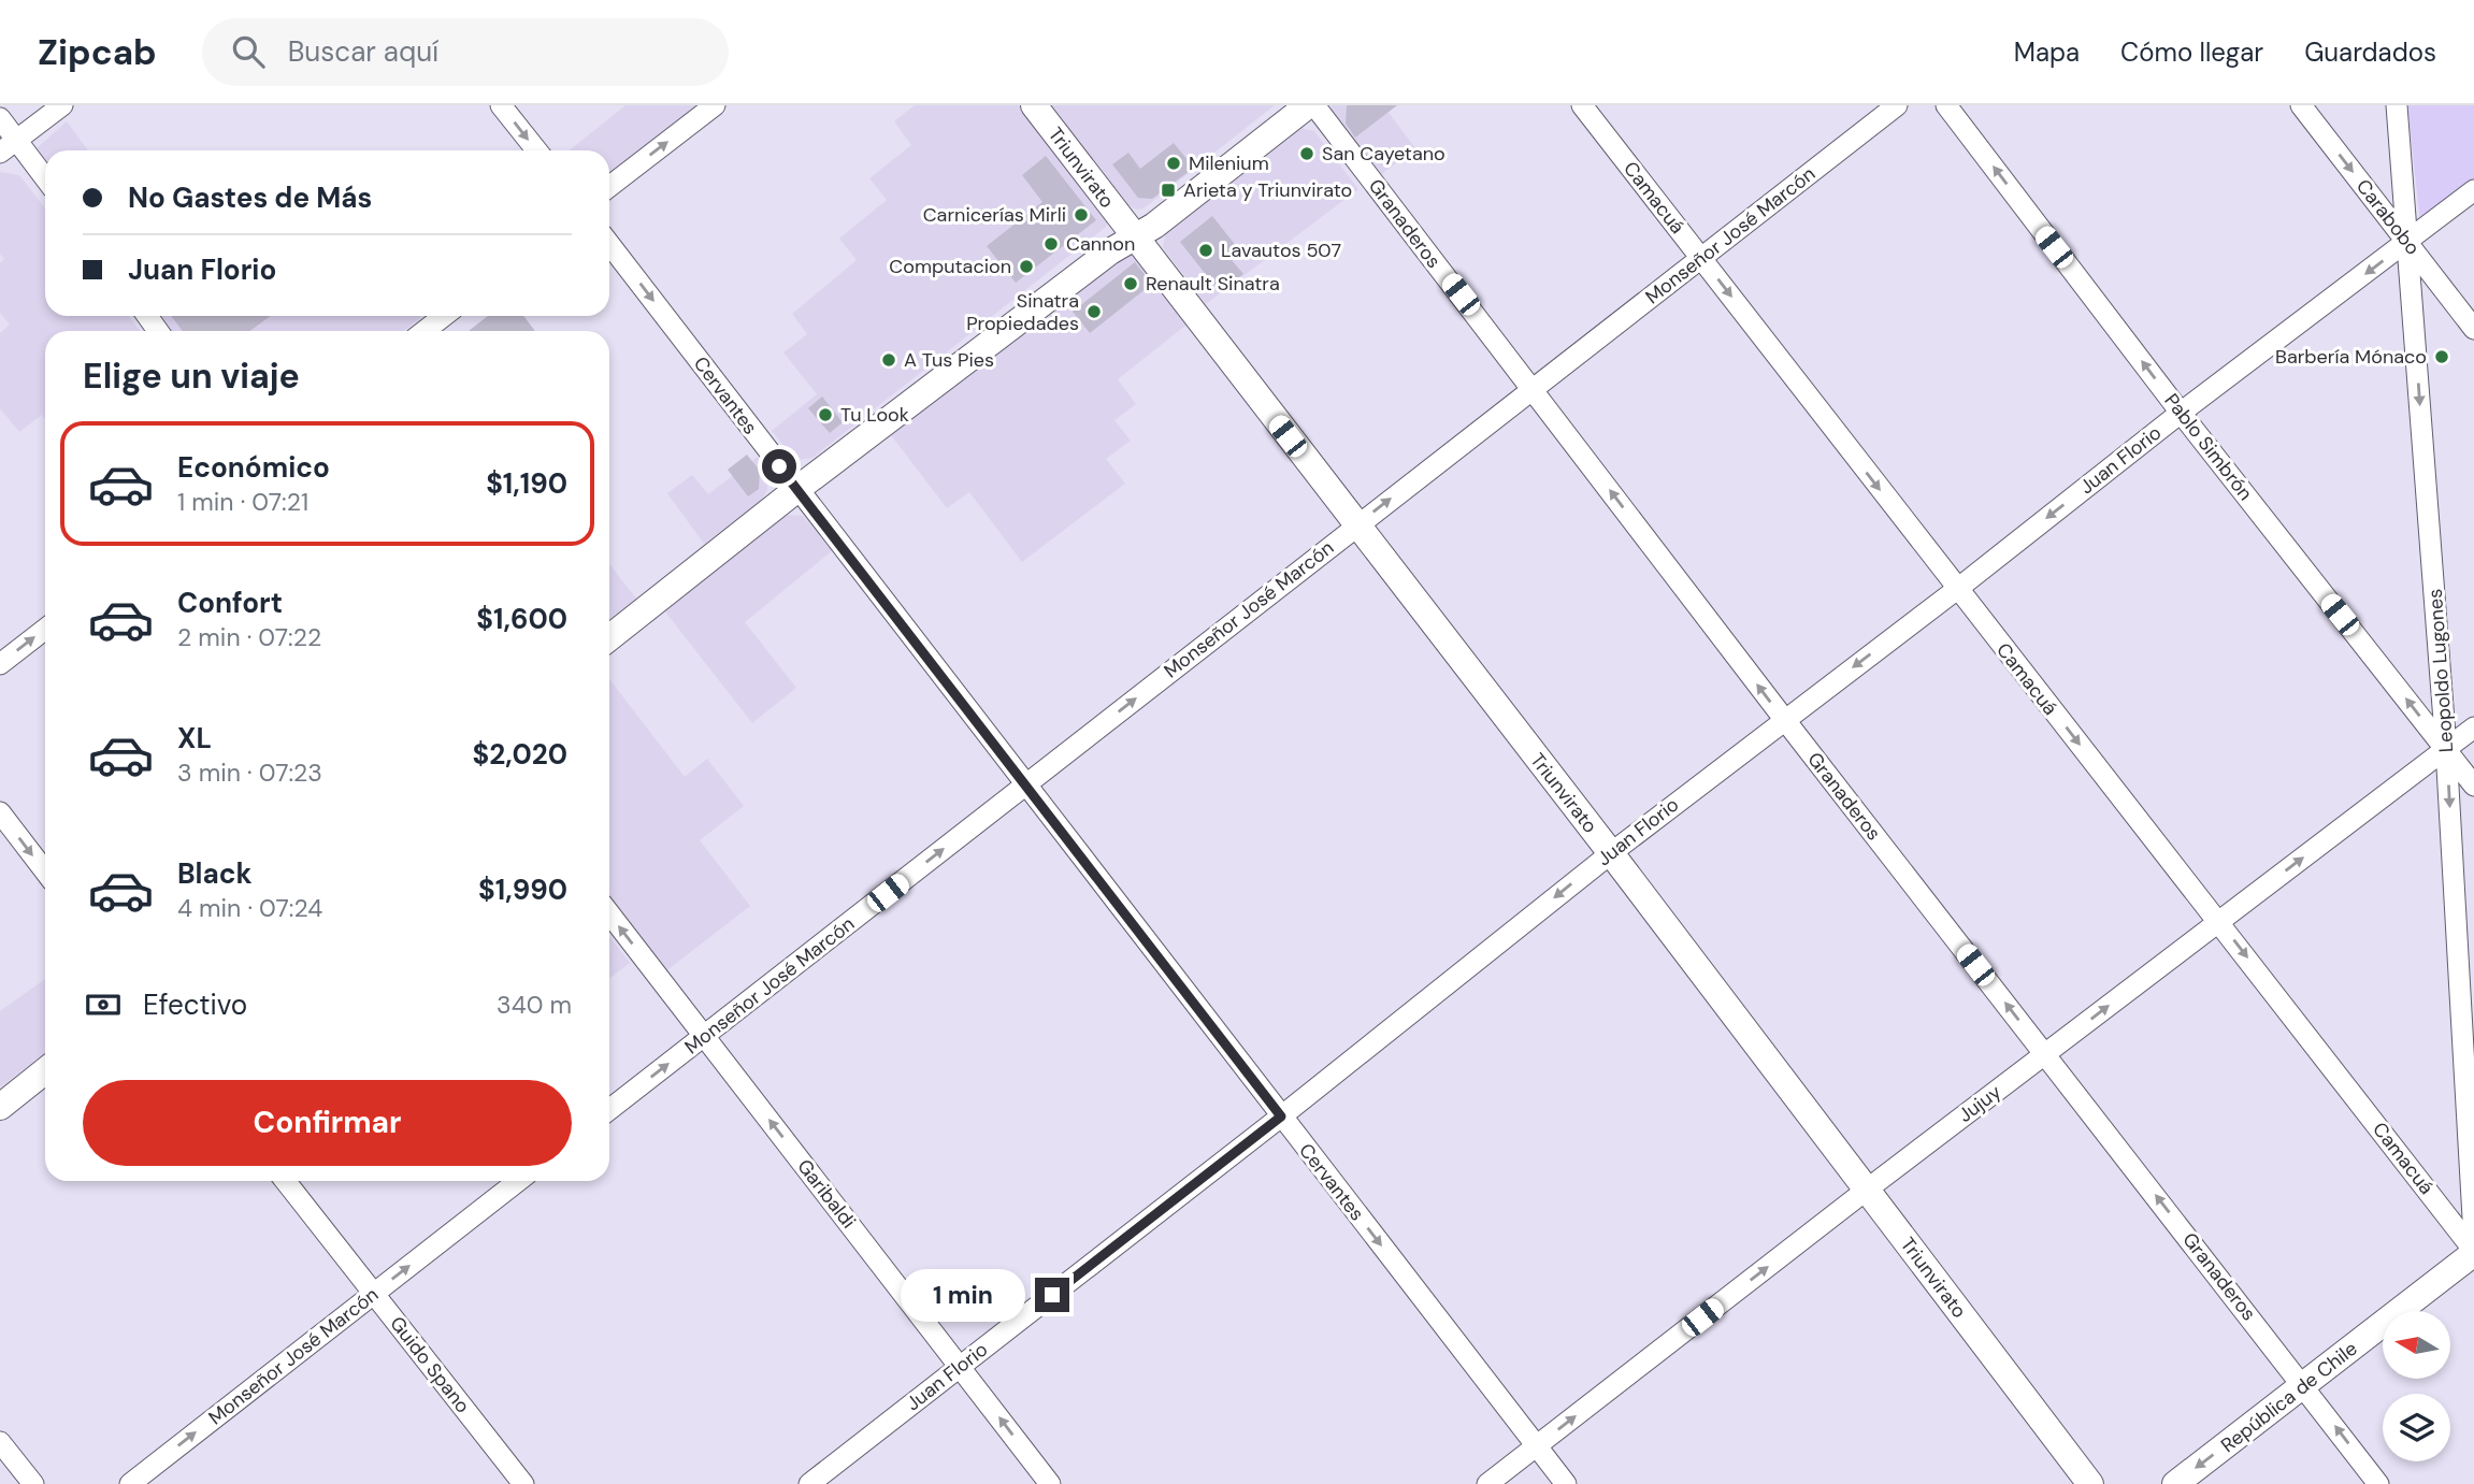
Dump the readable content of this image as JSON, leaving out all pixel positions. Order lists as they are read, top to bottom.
{
  "streets": {
    "street": [
      "Triunvirato",
      "Camacuá",
      "Carabobo",
      "Granaderos",
      "Monseñor José Marcón",
      "Cervantes",
      "Pablo Simbrón",
      "Juan Florio",
      "Leopoldo Lugones",
      "Jujuy",
      "Garibaldi",
      "Guido Spano",
      "República de Chile"
    ]
  },
  "crossings": [
    ["Triunvirato", "Monseñor José Marcón"],
    ["Triunvirato", "Juan Florio"],
    ["Triunvirato", "Jujuy"],
    ["Camacuá", "Monseñor José Marcón"],
    ["Camacuá", "Juan Florio"],
    ["Camacuá", "Jujuy"],
    ["Camacuá", "República de Chile"],
    ["Carabobo", "Juan Florio"],
    ["Carabobo", "Leopoldo Lugones"],
    ["Granaderos", "Monseñor José Marcón"],
    ["Granaderos", "Juan Florio"],
    ["Granaderos", "Jujuy"],
    ["Granaderos", "República de Chile"],
    ["Monseñor José Marcón", "Cervantes"],
    ["Monseñor José Marcón", "Garibaldi"],
    ["Monseñor José Marcón", "Guido Spano"],
    ["Cervantes", "Juan Florio"],
    ["Cervantes", "Jujuy"],
    ["Pablo Simbrón", "Juan Florio"],
    ["Pablo Simbrón", "Leopoldo Lugones"],
    ["Pablo Simbrón", "Jujuy"],
    ["Juan Florio", "Leopoldo Lugones"],
    ["Juan Florio", "Garibaldi"],
    ["Leopoldo Lugones", "Jujuy"]
  ],
  "one_way": [
    "Camacuá",
    "Carabobo",
    "Granaderos",
    "Monseñor José Marcón",
    "Cervantes",
    "Pablo Simbrón",
    "Juan Florio",
    "Leopoldo Lugones",
    "Jujuy",
    "Garibaldi",
    "República de Chile"
  ],
  "places": {
    "other": [
      "San Cayetano",
      "Milenium",
      "Carnicerías Mirli",
      "Cannon",
      "Lavautos 507",
      "Computacion",
      "Renault Sinatra",
      "Sinatra Propiedades",
      "Barbería Mónaco",
      "A Tus Pies",
      "Tu Look"
    ],
    "transit": ["Arieta y Triunvirato"]
  },
  "north": "left",
  "page": {
    "header": "Zipcab",
    "search": "Buscar aquí",
    "nav": ["Mapa", "Cómo llegar", "Guardados"],
    "banner": ["No Gastes de Más", "Juan Florio"],
    "heading": "Elige un viaje",
    "list": [
      {
        "name": "Económico",
        "note": "1 min · 07:21",
        "value": "$1,190"
      },
      {
        "name": "Confort",
        "note": "2 min · 07:22",
        "value": "$1,600"
      },
      {
        "name": "XL",
        "note": "3 min · 07:23",
        "value": "$2,020"
      },
      {
        "name": "Black",
        "note": "4 min · 07:24",
        "value": "$1,990"
      }
    ],
    "pay": ["Efectivo", "340 m"],
    "buttons": "Confirmar",
    "bubble": "1 min"
  }
}
